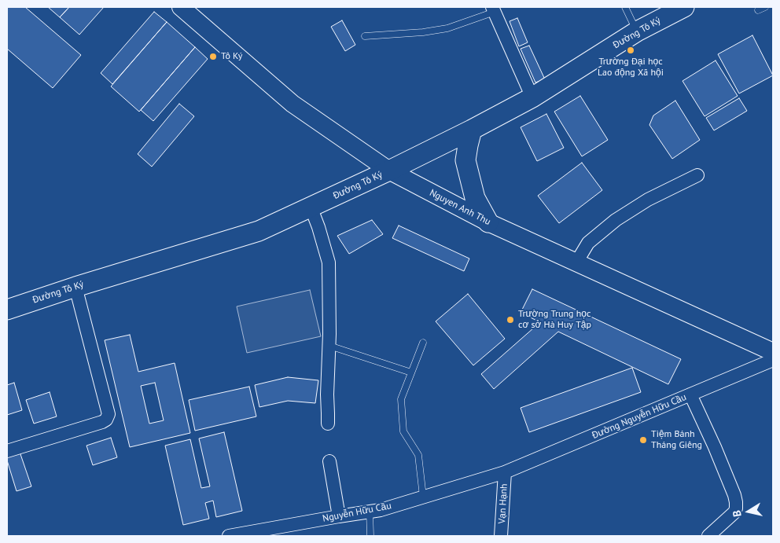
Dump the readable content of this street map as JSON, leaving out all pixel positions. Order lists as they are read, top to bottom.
{
  "streets": {
    "main road": ["Đường Tô Ký", "Nguyen Anh Thu"],
    "street": ["Đường Nguyễn Hữu Cầu", "Vạn Hạnh", "Nguyễn Hữu Cầu"]
  },
  "crossings": [
    ["Đường Tô Ký", "Nguyen Anh Thu"],
    ["Đường Nguyễn Hữu Cầu", "Vạn Hạnh"],
    ["Đường Nguyễn Hữu Cầu", "Nguyễn Hữu Cầu"],
    ["Vạn Hạnh", "Nguyễn Hữu Cầu"]
  ],
  "places": [
    "Trường Đại học Lao động Xã hội",
    "Tô Ký",
    "Trường Trung học cơ sở Hà Huy Tập",
    "Tiệm Bánh Tháng Giêng"
  ],
  "north": "left"
}
